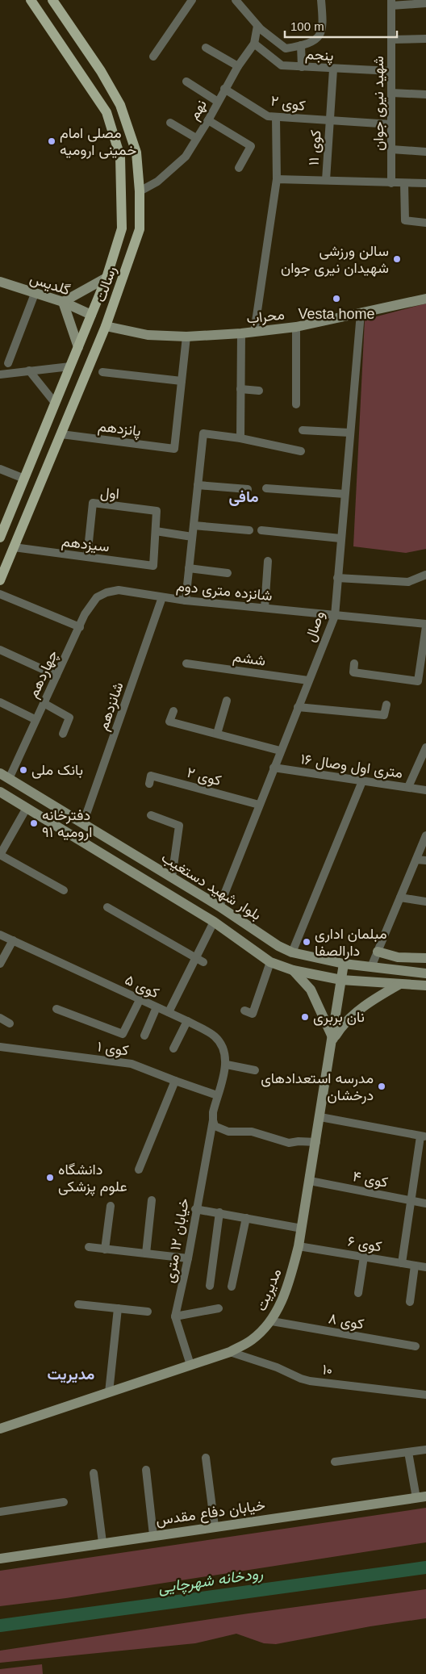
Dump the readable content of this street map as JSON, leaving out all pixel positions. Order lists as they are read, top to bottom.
{
  "streets": {
    "main road": ["رسالت"],
    "street": [
      "پنجم",
      "کوی ۲",
      "شهید نیری جوان",
      "نهم",
      "کوی ۱۱",
      "گلدیس",
      "محراب",
      "پانزدهم",
      "اول",
      "سیزدهم",
      "شانزده متری دوم",
      "وصال",
      "ششم",
      "چهاردهم",
      "شانزدهم",
      "۱۶ متری اول وصال",
      "بلوار شهید دستغیب",
      "کوی ۵",
      "کوی ۱",
      "کوی ۴",
      "خیابان ۱۲ متری",
      "کوی ۶",
      "مدیریت",
      "کوی ۸",
      "۱۰",
      "خیابان دفاع مقدس"
    ]
  },
  "crossings": [
    ["پنجم", "شهید نیری جوان"],
    ["پنجم", "نهم"],
    ["پنجم", "کوی ۱۱"],
    ["کوی ۲", "شهید نیری جوان"],
    ["کوی ۲", "نهم"],
    ["کوی ۲", "کوی ۱۱"],
    ["کوی ۲", "وصال"],
    ["نهم", "رسالت"],
    ["گلدیس", "رسالت"],
    ["رسالت", "محراب"],
    ["رسالت", "پانزدهم"],
    ["رسالت", "سیزدهم"],
    ["محراب", "وصال"],
    ["اول", "سیزدهم"],
    ["شانزده متری دوم", "وصال"],
    ["شانزده متری دوم", "چهاردهم"],
    ["شانزده متری دوم", "شانزدهم"],
    ["وصال", "ششم"],
    ["وصال", "۱۶ متری اول وصال"],
    ["وصال", "بلوار شهید دستغیب"],
    ["چهاردهم", "بلوار شهید دستغیب"],
    ["شانزدهم", "بلوار شهید دستغیب"],
    ["بلوار شهید دستغیب", "مدیریت"],
    ["کوی ۱", "خیابان ۱۲ متری"],
    ["کوی ۴", "مدیریت"],
    ["کوی ۶", "مدیریت"],
    ["مدیریت", "کوی ۸"],
    ["مدیریت", "۱۰"]
  ],
  "districts": ["مافی", "مدیریت"],
  "water": ["رودخانه شهرچایی"],
  "places": [
    "مصلی امام خمینی ارومیه",
    "سالن ورزشی شهیدان نیری جوان",
    "Vesta home",
    "بانک ملی",
    "دفترخانه ۹۱ ارومیه",
    "مبلمان اداری دارالصفا",
    "نان بربری",
    "مدرسه استعدادهای درخشان",
    "دانشگاه علوم پزشکی"
  ],
  "scale_bar": "100 m"
}
